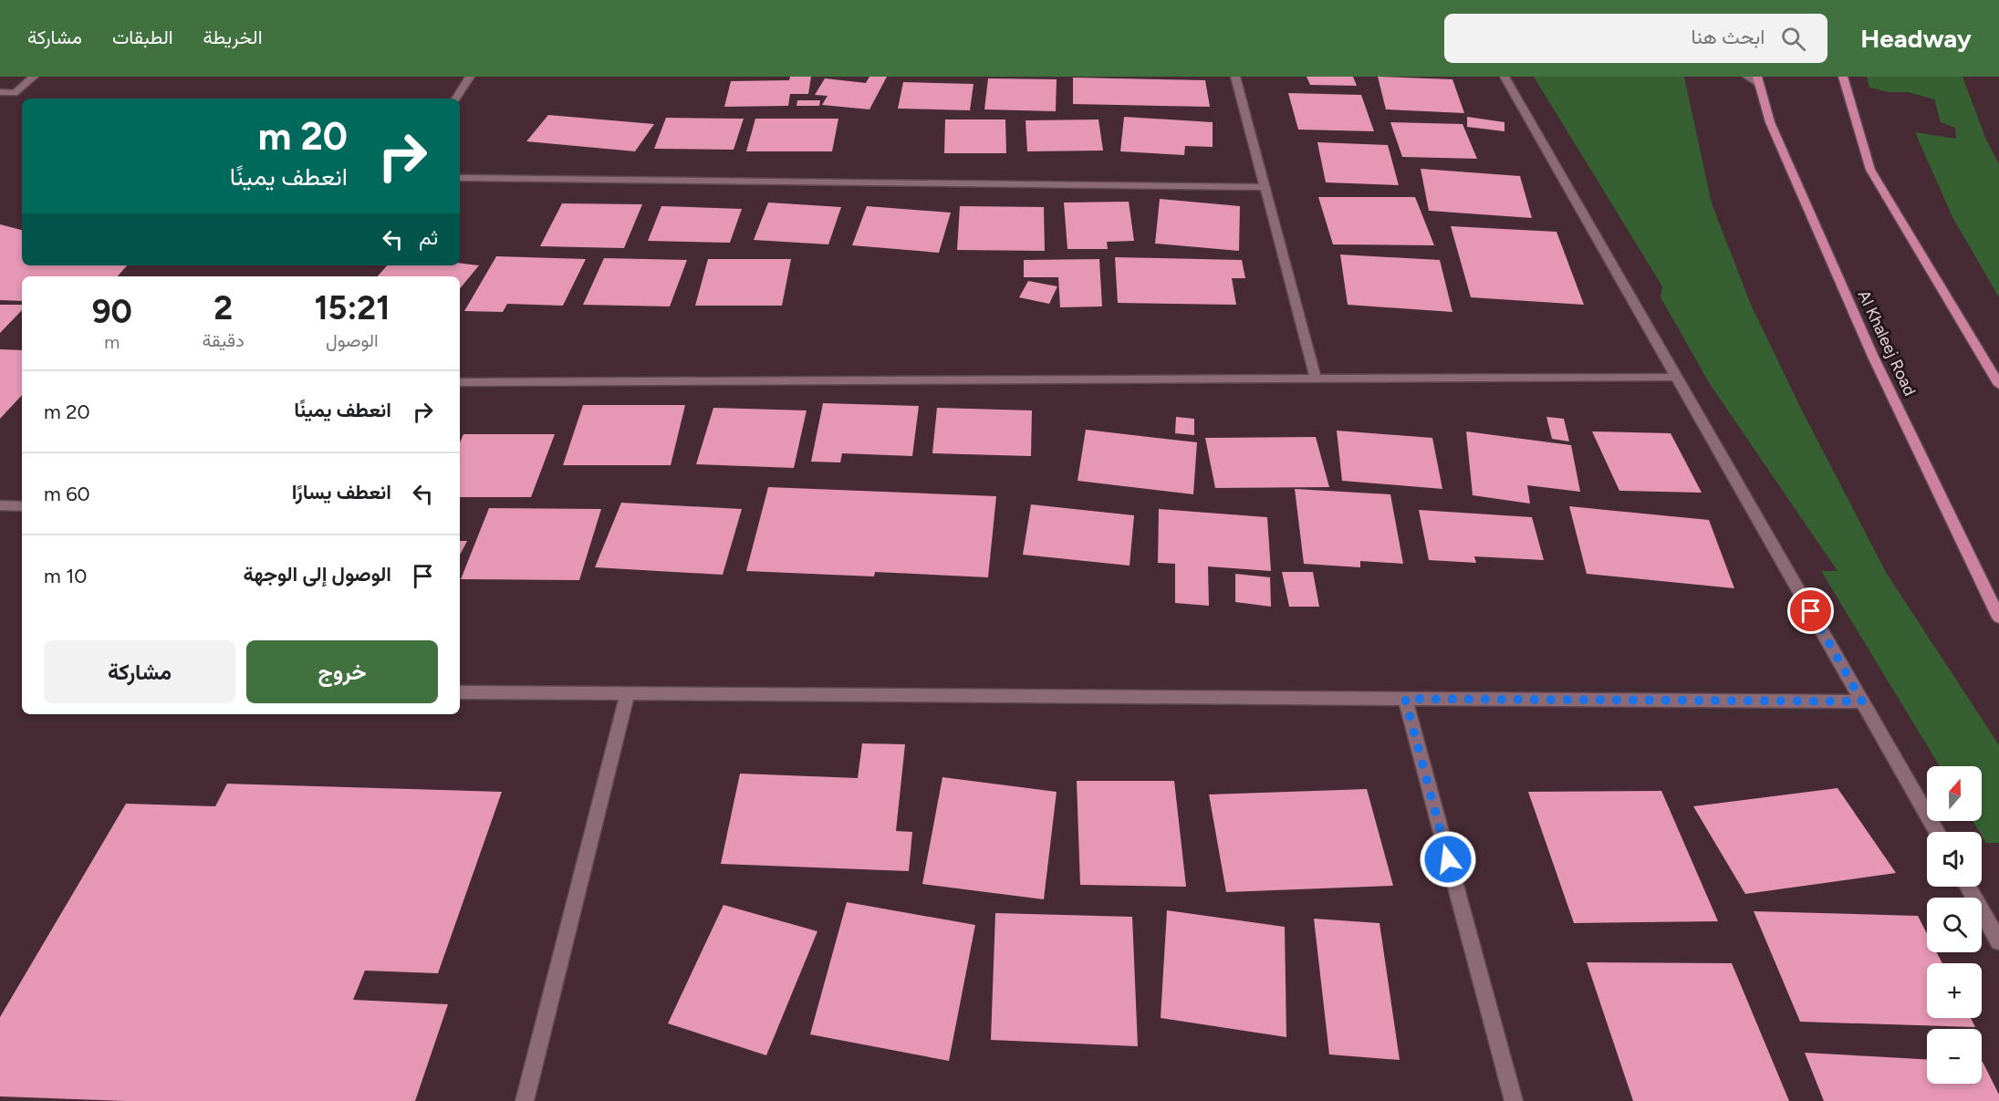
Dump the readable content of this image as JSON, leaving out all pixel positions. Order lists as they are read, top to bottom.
{
  "streets": {
    "main road": ["Al Khaleej Road"]
  },
  "north": "top",
  "page": {
    "header": "Headway",
    "search": "ابحث هنا",
    "nav": ["الخريطة", "الطبقات", "مشاركة"],
    "turn": ["20 m", "انعطف يمينًا"],
    "then": "ثم",
    "eta": [
      "15:21",
      "الوصول",
      "2",
      "دقيقة",
      "90",
      "m"
    ],
    "list": [
      {
        "name": "انعطف يمينًا",
        "value": "20 m"
      },
      {
        "name": "انعطف يسارًا",
        "value": "60 m"
      },
      {
        "name": "الوصول إلى الوجهة",
        "value": "10 m"
      }
    ],
    "buttons": ["خروج", "مشاركة"],
    "map_buttons": ["+", "−"]
  }
}
